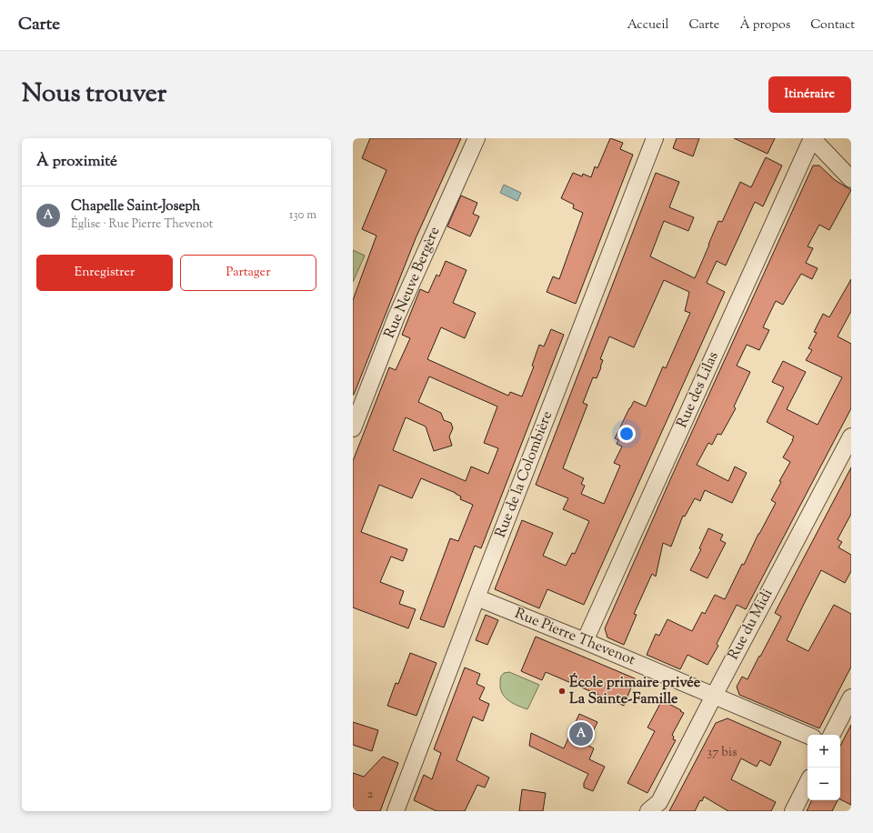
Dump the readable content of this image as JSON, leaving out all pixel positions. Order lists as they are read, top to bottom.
{
  "streets": {
    "street": [
      "Rue Neuve Bergère",
      "Rue des Lilas",
      "Rue de la Colombière",
      "Rue du Midi",
      "Rue Pierre Thevenot"
    ]
  },
  "crossings": [
    ["Rue des Lilas", "Rue Pierre Thevenot"],
    ["Rue de la Colombière", "Rue Pierre Thevenot"],
    ["Rue du Midi", "Rue Pierre Thevenot"]
  ],
  "places": ["École primaire privée La Sainte-Famille"],
  "house_numbers": ["37 bis", "2"],
  "page": {
    "header": "Carte",
    "nav": [
      "Accueil",
      "Carte",
      "À propos",
      "Contact"
    ],
    "title": "Nous trouver",
    "buttons": [
      "Itinéraire",
      ["Enregistrer", "Partager"]
    ],
    "heading": "À proximité",
    "list": [
      {
        "mark": "A",
        "name": "Chapelle Saint-Joseph",
        "note": "Église · Rue Pierre Thevenot",
        "value": "130 m"
      }
    ],
    "pins": "A",
    "map_buttons": ["+", "−"]
  }
}
